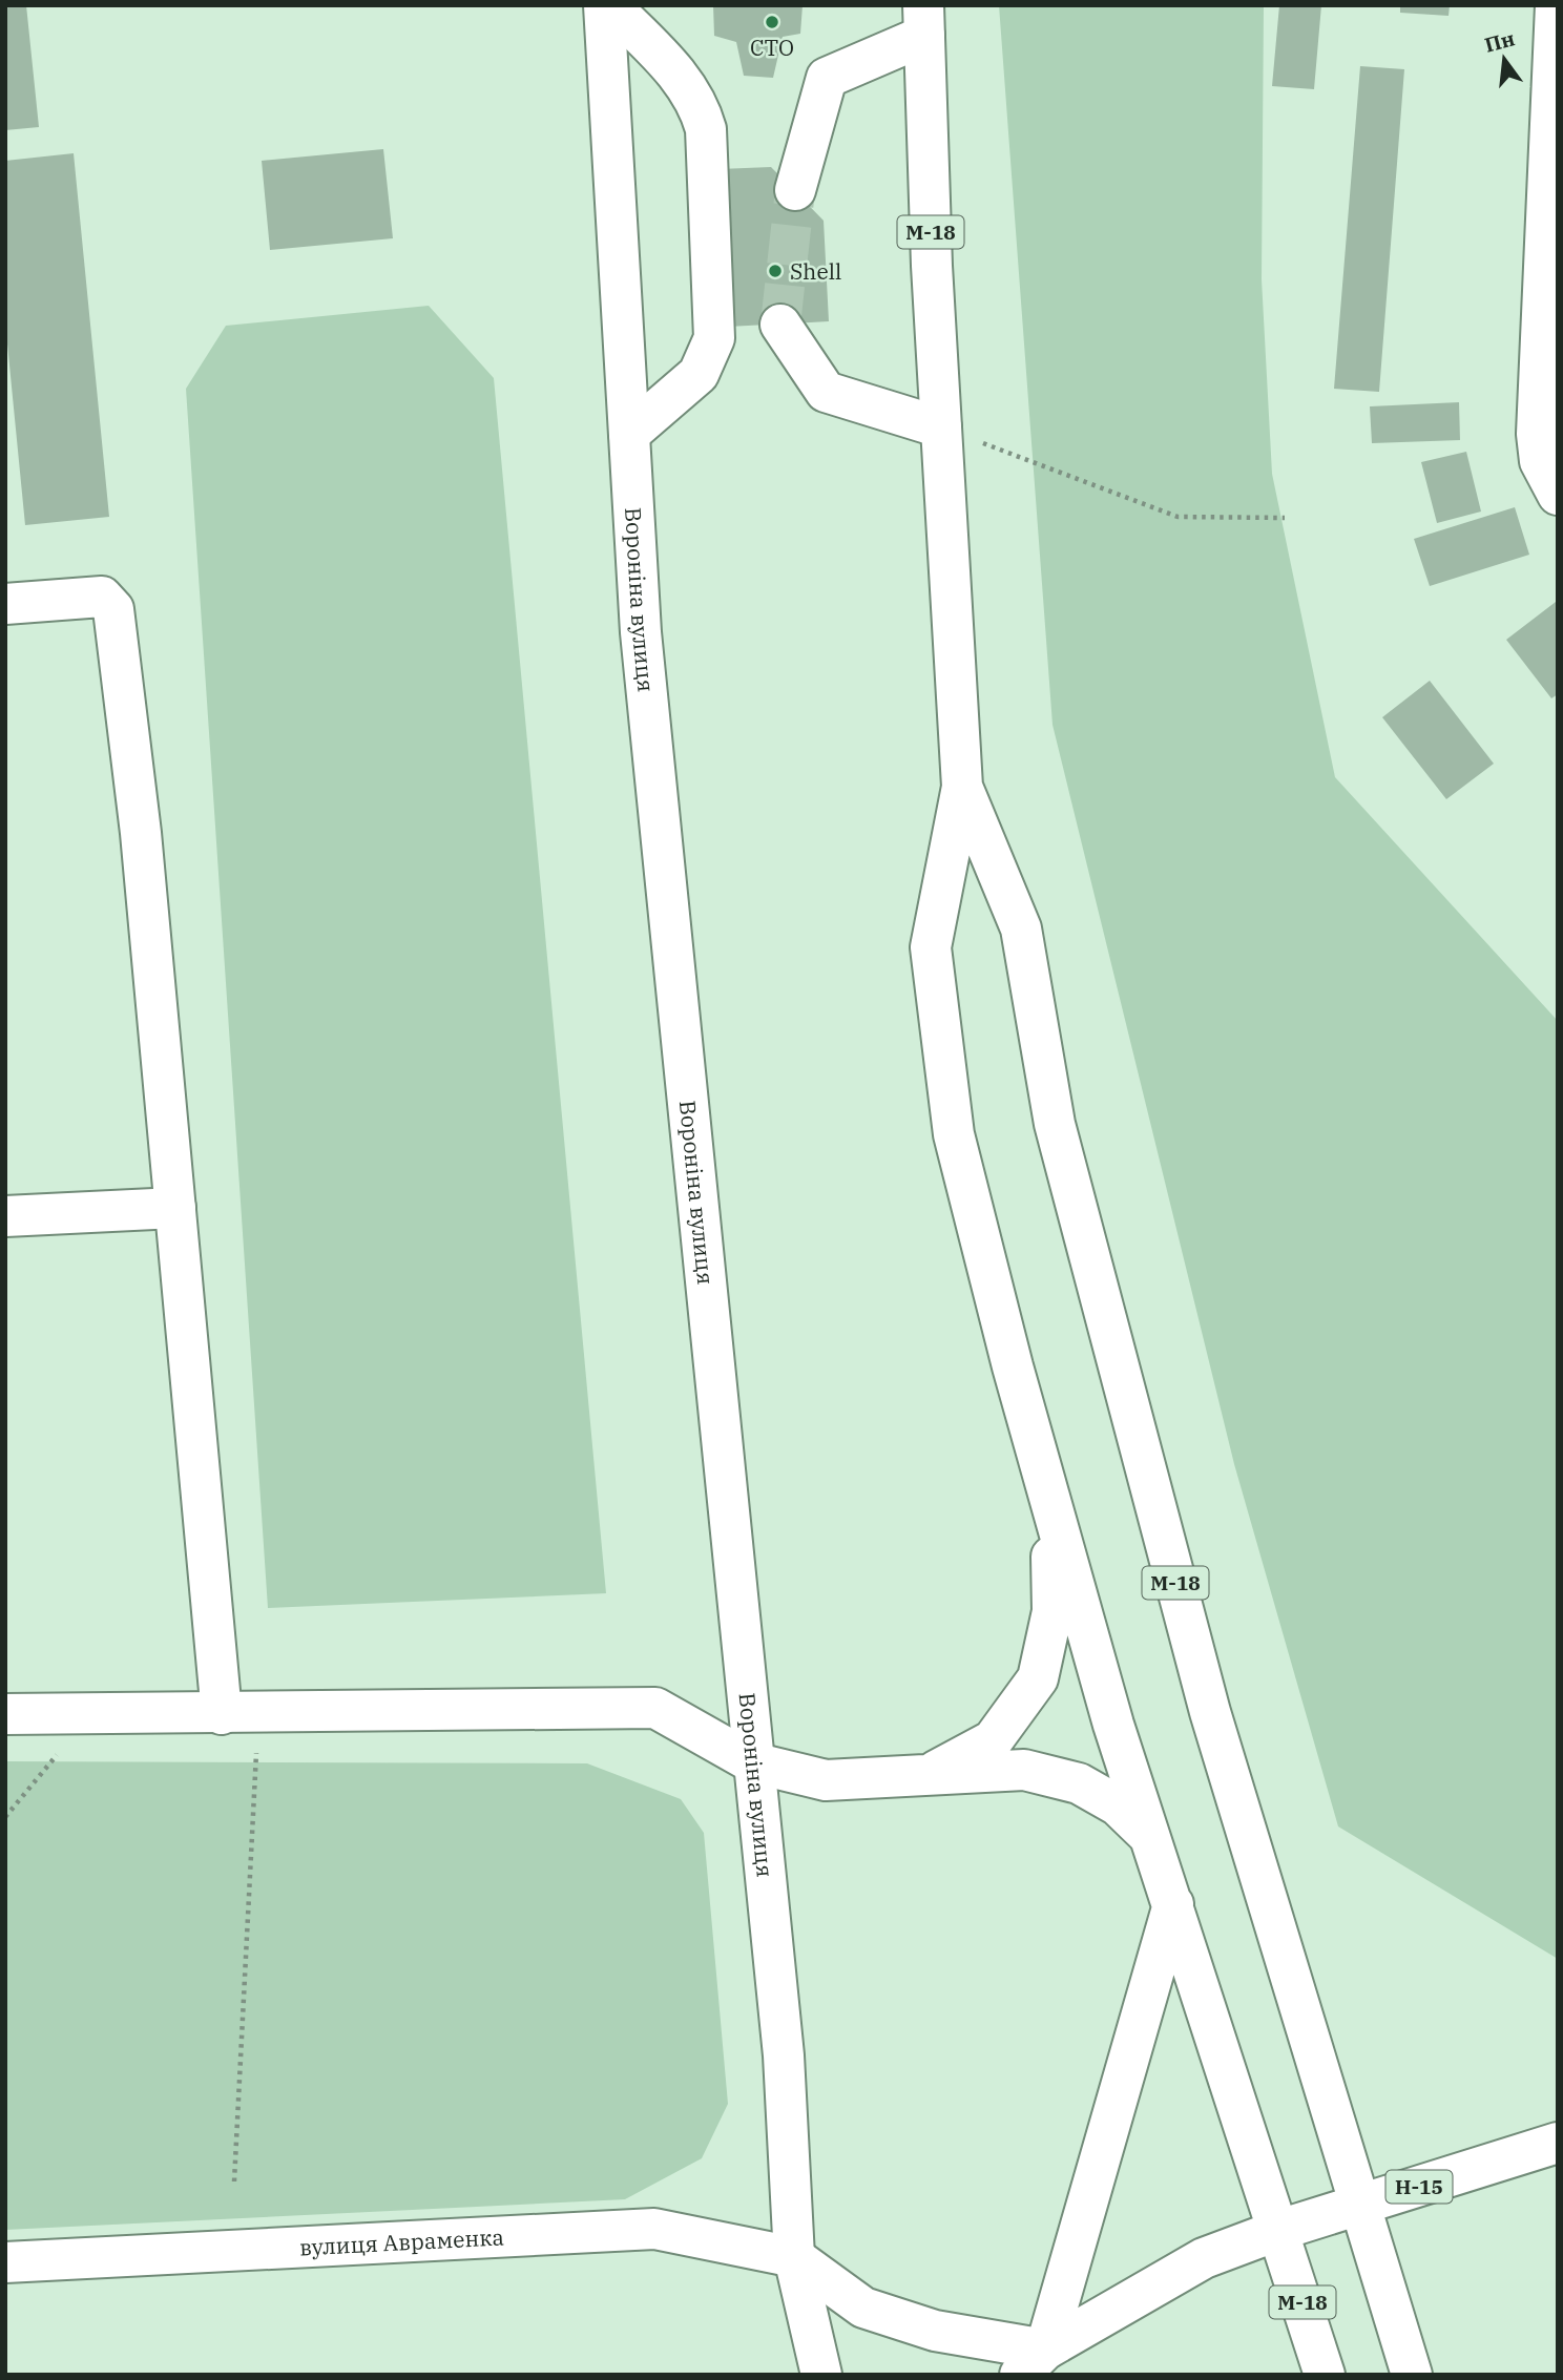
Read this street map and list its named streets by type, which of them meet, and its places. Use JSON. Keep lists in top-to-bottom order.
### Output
{
  "streets": {
    "main road": [
      "М-18",
      "Вороніна вулиця",
      "Н-15",
      "вулиця Авраменка"
    ]
  },
  "crossings": [
    ["М-18", "Н-15"],
    ["Вороніна вулиця", "вулиця Авраменка"]
  ],
  "places": ["СТО", "Shell"],
  "north": "top"
}
